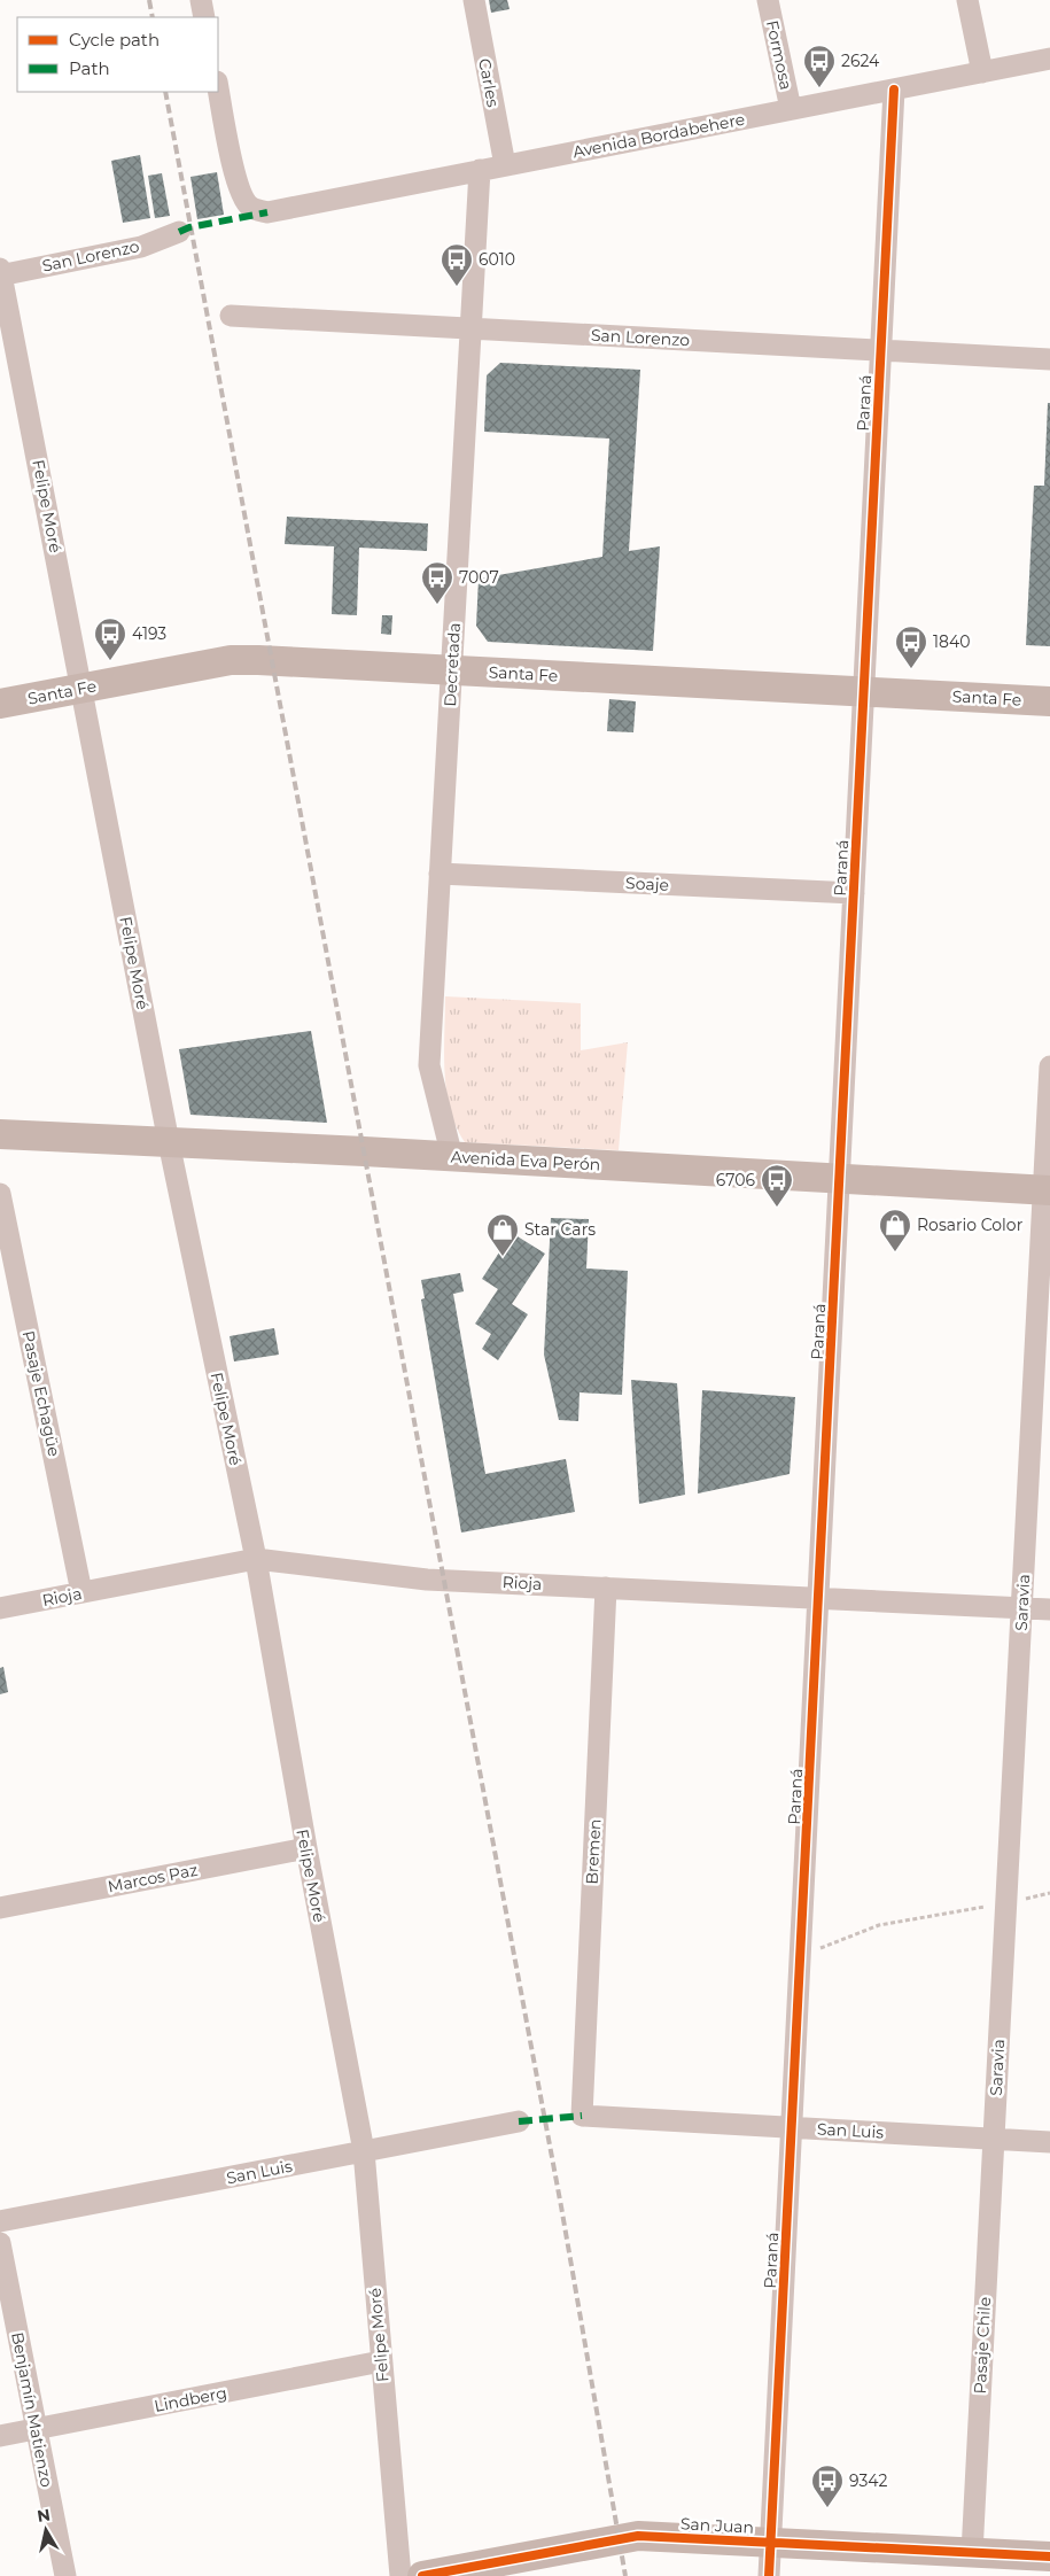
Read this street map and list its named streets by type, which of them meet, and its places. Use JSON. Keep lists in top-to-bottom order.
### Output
{
  "streets": {
    "main road": ["Santa Fe", "Avenida Eva Perón", "San Juan"],
    "street": [
      "Formosa",
      "Carles",
      "Avenida Bordabehere",
      "San Lorenzo",
      "Paraná",
      "Felipe Moré",
      "Decretada",
      "Soaje",
      "Pasaje Echagüe",
      "Rioja",
      "Saravia",
      "Bremen",
      "Marcos Paz",
      "San Luis",
      "Pasaje Chile",
      "Lindberg",
      "Benjamín Matienzo"
    ]
  },
  "crossings": [
    ["Formosa", "Avenida Bordabehere"],
    ["Carles", "Avenida Bordabehere"],
    ["Avenida Bordabehere", "Paraná"],
    ["Avenida Bordabehere", "Decretada"],
    ["San Lorenzo", "Paraná"],
    ["San Lorenzo", "Felipe Moré"],
    ["San Lorenzo", "Decretada"],
    ["Paraná", "Santa Fe"],
    ["Paraná", "Soaje"],
    ["Paraná", "Avenida Eva Perón"],
    ["Paraná", "Rioja"],
    ["Paraná", "San Luis"],
    ["Paraná", "San Juan"],
    ["Felipe Moré", "Santa Fe"],
    ["Felipe Moré", "Avenida Eva Perón"],
    ["Felipe Moré", "Rioja"],
    ["Felipe Moré", "Marcos Paz"],
    ["Felipe Moré", "San Luis"],
    ["Felipe Moré", "Lindberg"],
    ["Decretada", "Santa Fe"],
    ["Decretada", "Soaje"],
    ["Decretada", "Avenida Eva Perón"],
    ["Avenida Eva Perón", "Saravia"],
    ["Pasaje Echagüe", "Rioja"],
    ["Rioja", "Saravia"],
    ["Rioja", "Bremen"],
    ["Saravia", "San Luis"],
    ["Saravia", "Pasaje Chile"],
    ["Bremen", "San Luis"],
    ["San Luis", "Pasaje Chile"],
    ["Pasaje Chile", "San Juan"],
    ["Lindberg", "Benjamín Matienzo"]
  ],
  "places": {
    "bus stop": [
      "2624",
      "6010",
      "7007",
      "4193",
      "1840",
      "6706",
      "9342"
    ],
    "shop": ["Rosario Color", "Star Cars"]
  },
  "legend": ["Cycle path", "Path"],
  "north": "top"
}
